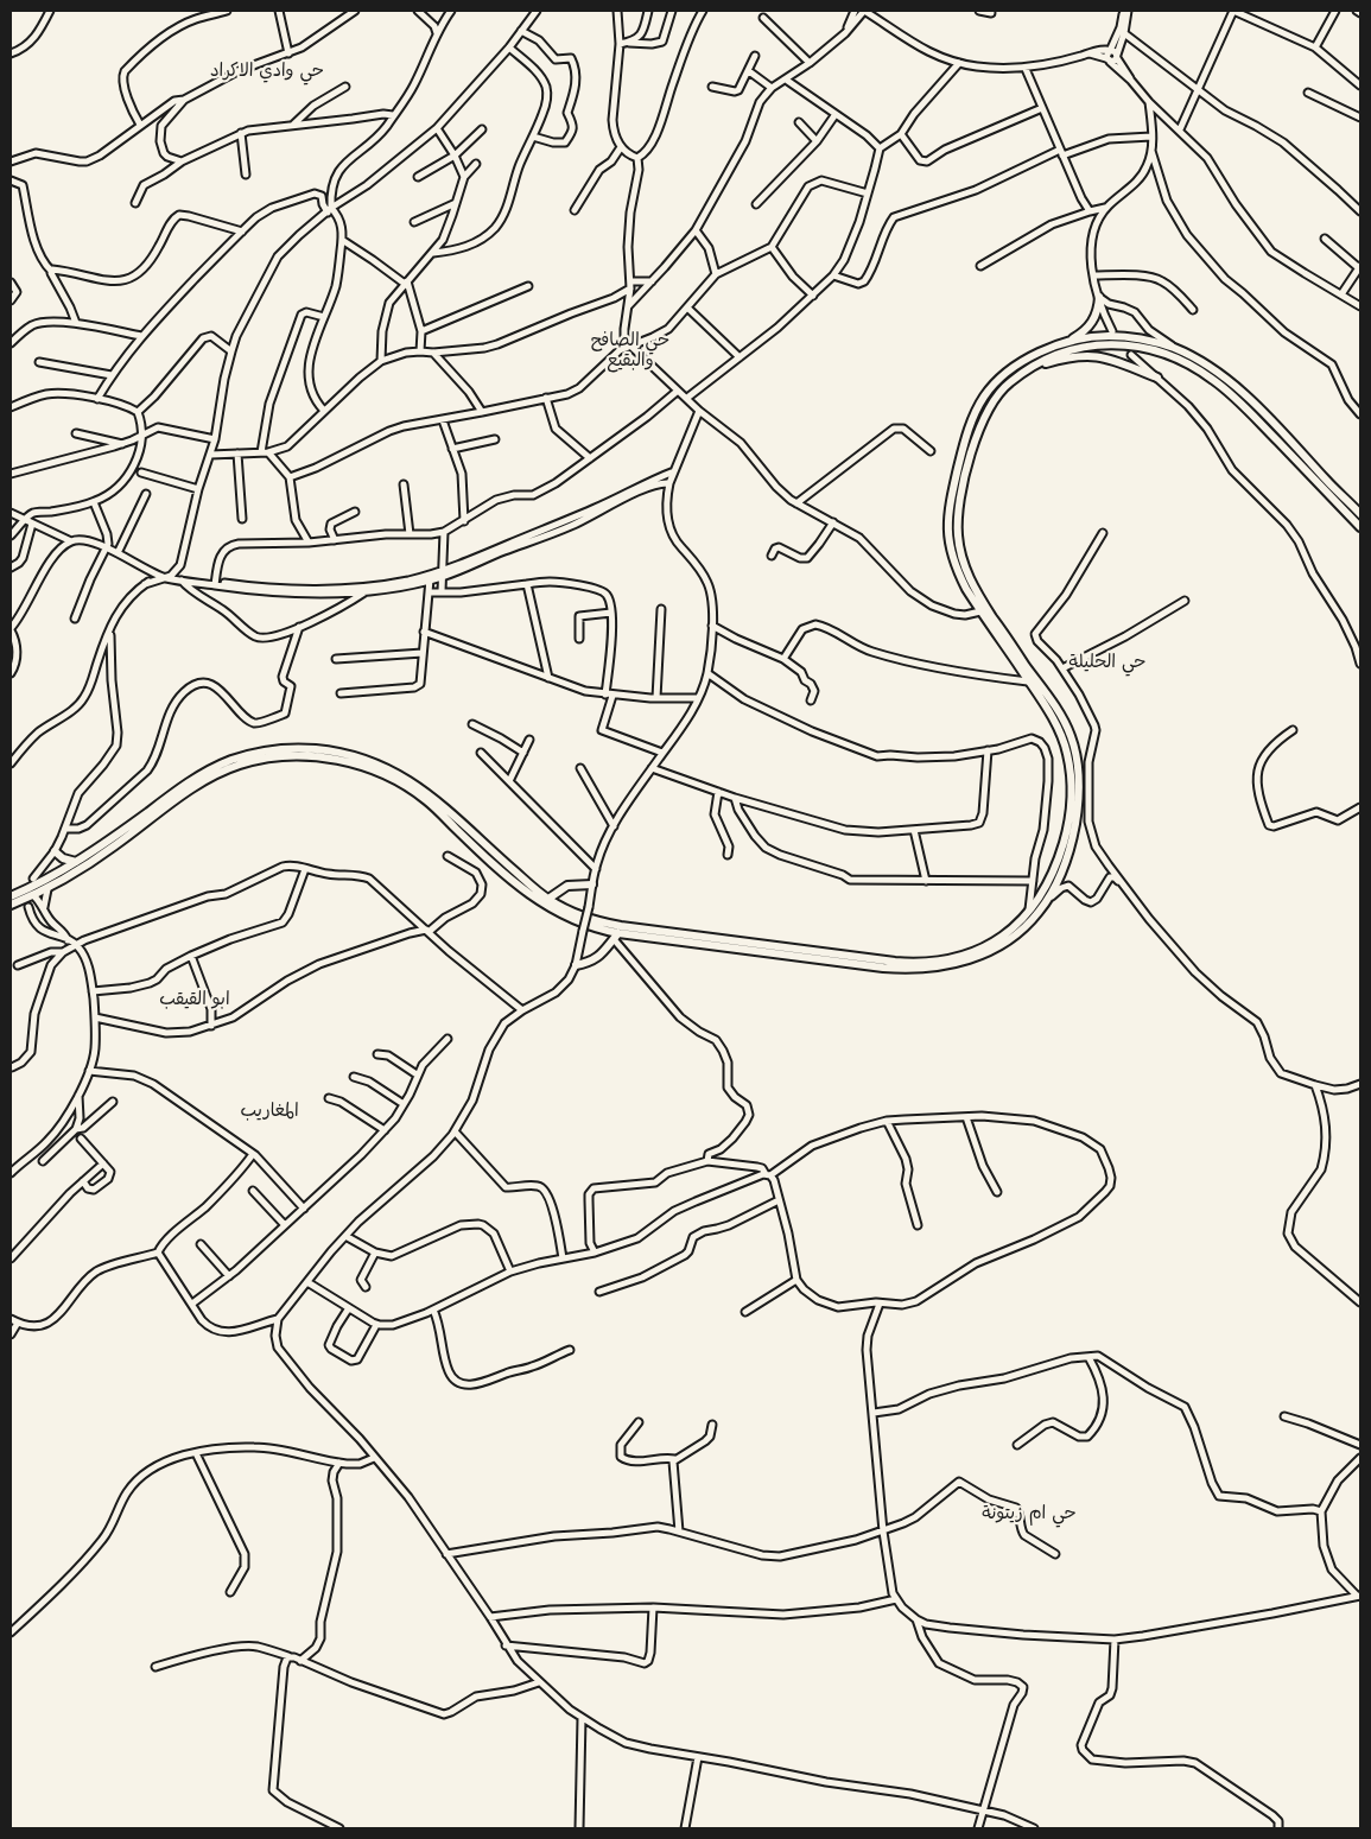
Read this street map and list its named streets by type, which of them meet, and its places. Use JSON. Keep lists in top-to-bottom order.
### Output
{
  "districts": [
    "حي وادي الاكراد",
    "حي الصافح والبقيع",
    "حي الحليلة",
    "ابو القيقب",
    "المغاريب",
    "حي ام زيتونة"
  ]
}
